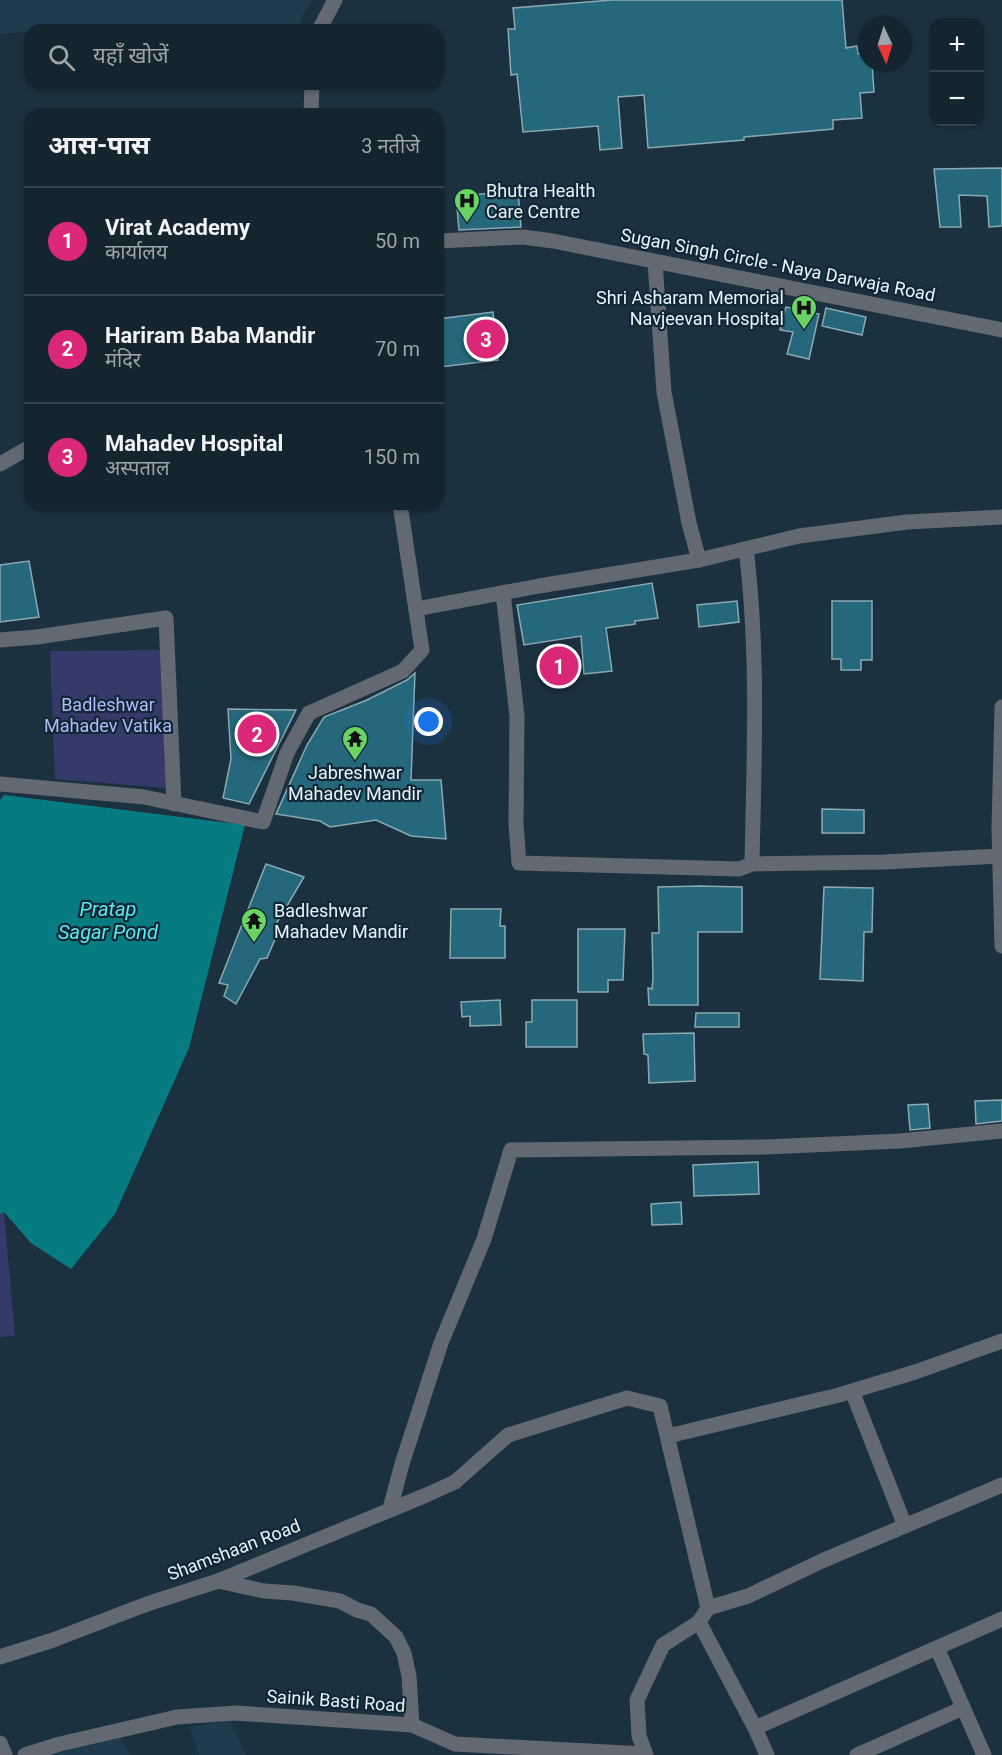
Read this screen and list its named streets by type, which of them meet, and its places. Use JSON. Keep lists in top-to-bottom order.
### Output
{
  "streets": {
    "street": ["Sugan Singh Circle - Naya Darwaja Road", "Shamshaan Road", "Sainik Basti Road"]
  },
  "water": ["Pratap Sagar Pond"],
  "parks": ["Badleshwar Mahadev Vatika"],
  "places": {
    "hospital": ["Bhutra Health Care Centre", "Shri Asharam Memorial Navjeevan Hospital"],
    "temple": ["Jabreshwar Mahadev Mandir", "Badleshwar Mahadev Mandir"]
  },
  "north": "bottom",
  "page": {
    "map_buttons": ["+", "−"],
    "search": "यहाँ खोजें",
    "heading": ["आस-पास", "3 नतीजे"],
    "list": [
      {
        "mark": "1",
        "name": "Virat Academy",
        "note": "कार्यालय",
        "value": "50 m"
      },
      {
        "mark": "2",
        "name": "Hariram Baba Mandir",
        "note": "मंदिर",
        "value": "70 m"
      },
      {
        "mark": "3",
        "name": "Mahadev Hospital",
        "note": "अस्पताल",
        "value": "150 m"
      }
    ],
    "pins": ["3", "1", "2"]
  }
}
